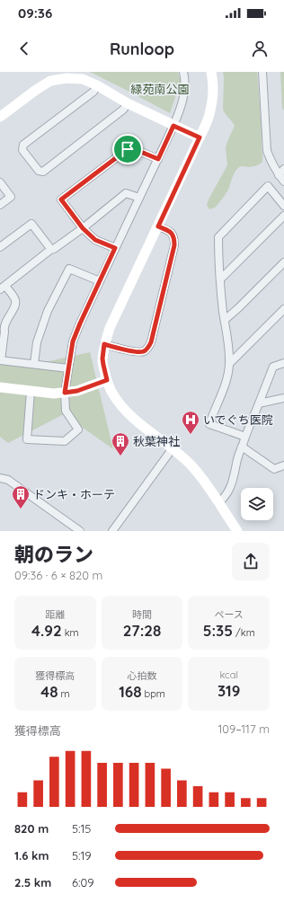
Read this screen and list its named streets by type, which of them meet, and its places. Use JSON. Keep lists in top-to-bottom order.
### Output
{
  "parks": ["緑苑南公園"],
  "places": {
    "hospital": ["いでぐち医院"],
    "building": ["秋葉神社", "ドンキ・ホーテ"]
  },
  "page": {
    "status": "09:36",
    "header": "Runloop",
    "heading": ["朝のラン", "09:36 · 6 × 820 m"],
    "stats": [
      ["距離", "4.92 km"],
      ["時間", "27:28"],
      ["ペース", "5:35 /km"],
      ["獲得標高", "48 m"],
      ["心拍数", "168 bpm"],
      ["kcal", "319"]
    ],
    "chart": ["獲得標高", "109–117 m"],
    "list": [
      {
        "name": "820 m",
        "note": "5:15"
      },
      {
        "name": "1.6 km",
        "note": "5:19"
      },
      {
        "name": "2.5 km",
        "note": "6:09"
      }
    ]
  }
}
